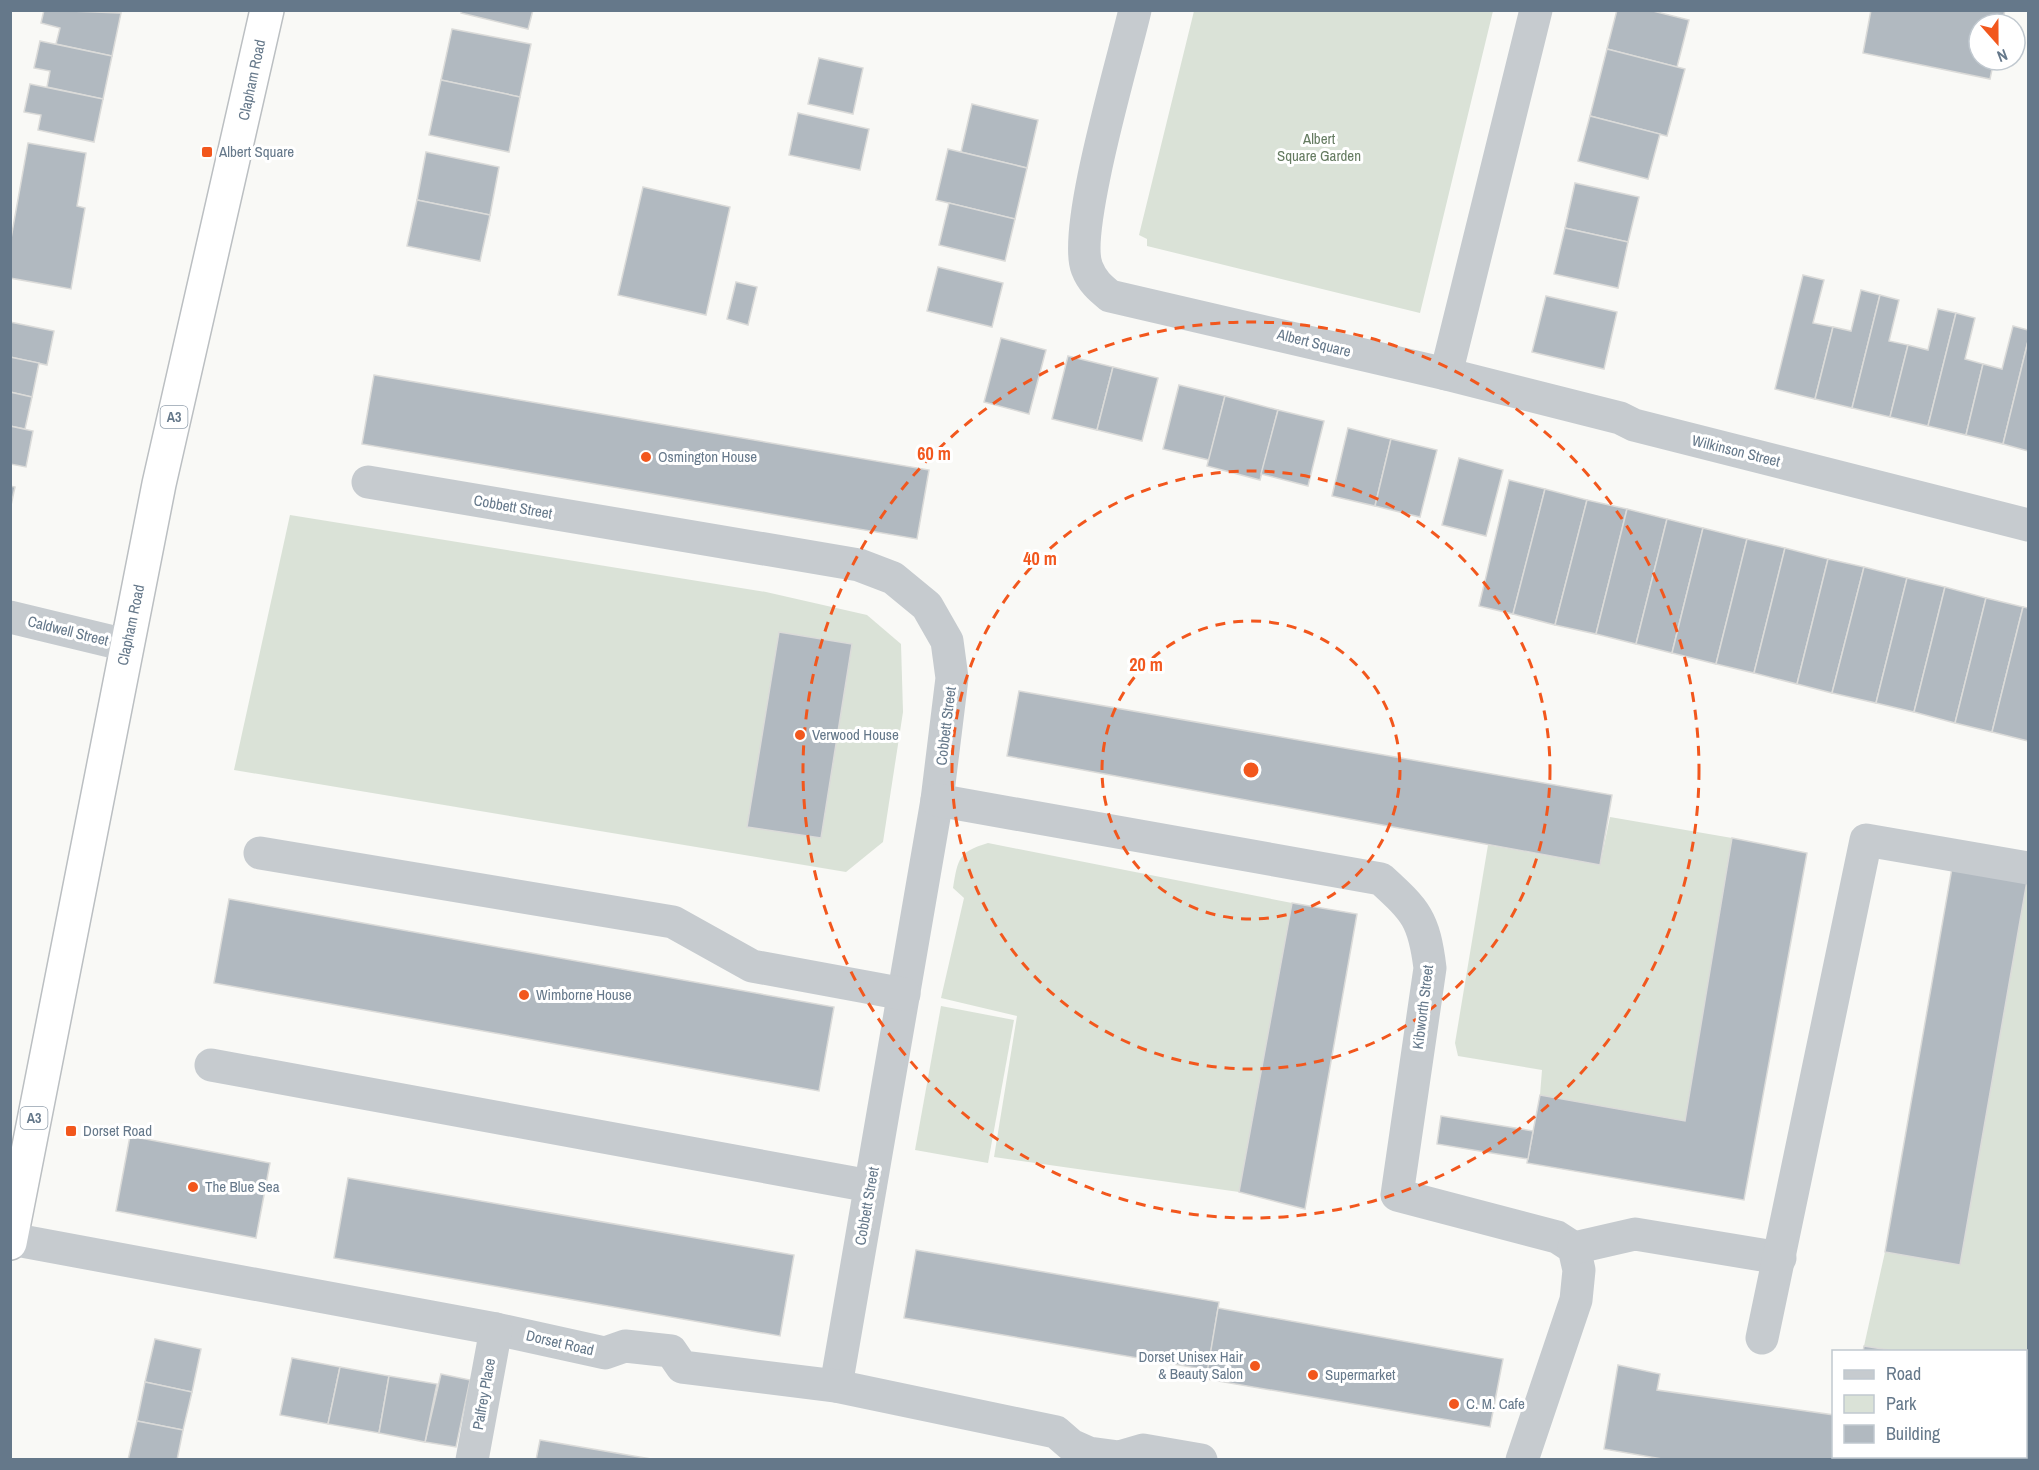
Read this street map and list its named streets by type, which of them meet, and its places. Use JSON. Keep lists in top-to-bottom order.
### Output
{
  "streets": {
    "highway": ["Clapham Road", "A3"],
    "street": [
      "Albert Square",
      "Wilkinson Street",
      "Cobbett Street",
      "Caldwell Street",
      "Kibworth Street",
      "Dorset Road",
      "Palfrey Place"
    ]
  },
  "crossings": [
    ["Clapham Road", "Caldwell Street"],
    ["Clapham Road", "Dorset Road"],
    ["Albert Square", "Wilkinson Street"],
    ["Cobbett Street", "Kibworth Street"],
    ["Cobbett Street", "Dorset Road"],
    ["Dorset Road", "Palfrey Place"]
  ],
  "parks": ["Albert Square Garden"],
  "places": {
    "transit": ["Albert Square", "Dorset Road"],
    "other": [
      "Osmington House",
      "Verwood House",
      "Wimborne House",
      "The Blue Sea",
      "Dorset Unisex Hair & Beauty Salon",
      "Supermarket",
      "C. M. Cafe"
    ]
  },
  "legend": ["Road", "Park", "Building"],
  "north": "bottom",
  "rings": ["60 m", "40 m", "20 m"]
}
